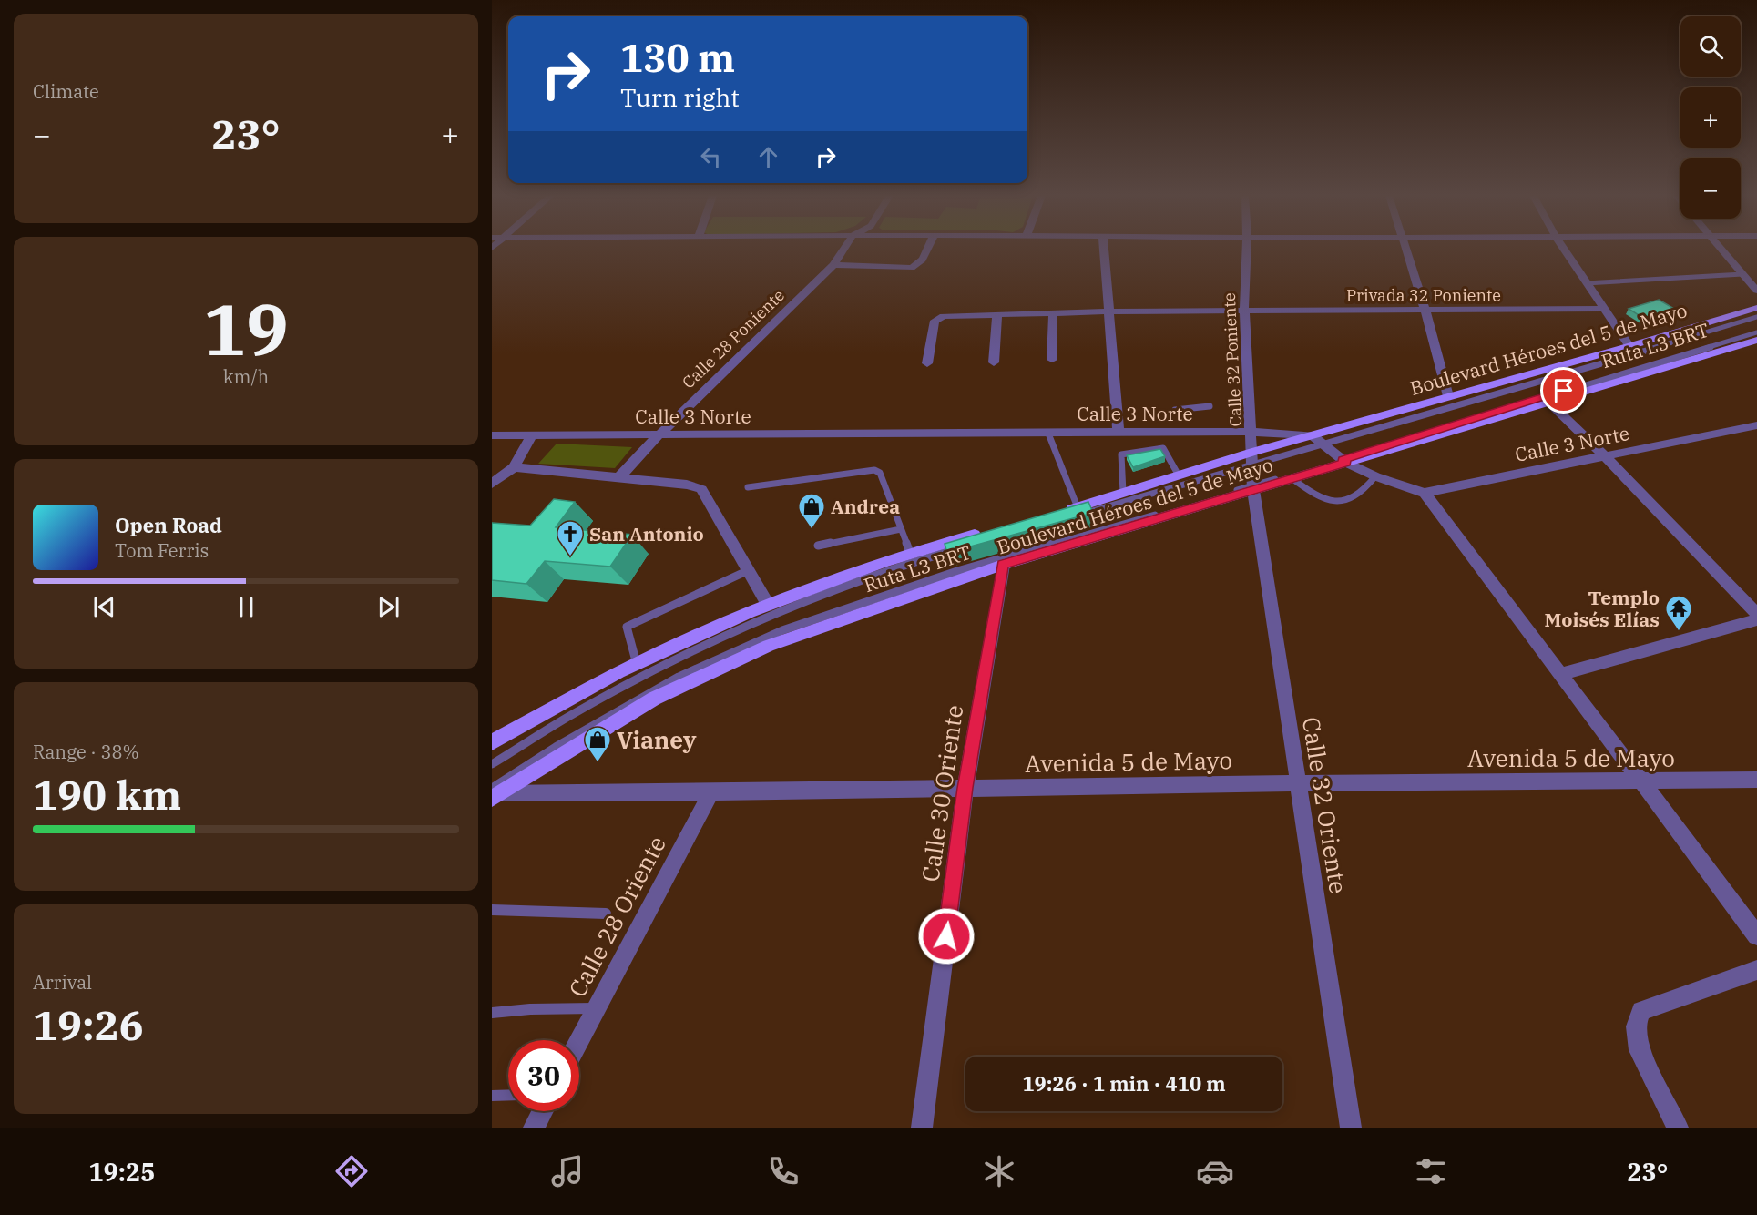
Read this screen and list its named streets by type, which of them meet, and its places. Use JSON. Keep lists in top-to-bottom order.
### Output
{
  "streets": {
    "main road": ["Boulevard Héroes del 5 de Mayo"],
    "street": [
      "Privada 32 Poniente",
      "Calle 28 Poniente",
      "Calle 32 Poniente",
      "Calle 3 Norte",
      "Avenida 5 de Mayo",
      "Calle 30 Oriente",
      "Calle 32 Oriente",
      "Calle 28 Oriente"
    ],
    "lane": ["Ruta L3 BRT"]
  },
  "crossings": [
    ["Privada 32 Poniente", "Calle 32 Poniente"],
    ["Calle 28 Poniente", "Calle 3 Norte"],
    ["Ruta L3 BRT", "Boulevard Héroes del 5 de Mayo"],
    ["Ruta L3 BRT", "Calle 32 Poniente"],
    ["Ruta L3 BRT", "Calle 3 Norte"],
    ["Ruta L3 BRT", "Avenida 5 de Mayo"],
    ["Ruta L3 BRT", "Calle 32 Oriente"],
    ["Boulevard Héroes del 5 de Mayo", "Calle 32 Poniente"],
    ["Boulevard Héroes del 5 de Mayo", "Calle 3 Norte"],
    ["Boulevard Héroes del 5 de Mayo", "Avenida 5 de Mayo"],
    ["Boulevard Héroes del 5 de Mayo", "Calle 30 Oriente"],
    ["Boulevard Héroes del 5 de Mayo", "Calle 32 Oriente"],
    ["Calle 32 Poniente", "Calle 3 Norte"],
    ["Calle 32 Poniente", "Calle 32 Oriente"],
    ["Avenida 5 de Mayo", "Calle 30 Oriente"],
    ["Avenida 5 de Mayo", "Calle 32 Oriente"],
    ["Avenida 5 de Mayo", "Calle 28 Oriente"]
  ],
  "places": {
    "shop": ["Andrea", "Vianey"],
    "church": ["San Antonio"],
    "temple": ["Templo Moisés Elías"]
  },
  "page": {
    "tile": [
      "Climate",
      ["19", "km/h"],
      ["Range · 38%", "190 km"],
      ["Arrival", "19:26"]
    ],
    "map_buttons": ["+", "−"],
    "turn": ["130 m", "Turn right"],
    "heat": ["−", "23°", "+"],
    "song": ["Open Road", "Tom Ferris"],
    "limit": "30",
    "trip": "19:26 · 1 min · 410 m",
    "tabs": ["19:25", "23°"]
  }
}
